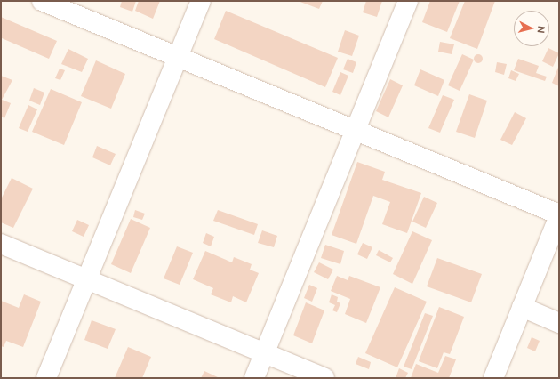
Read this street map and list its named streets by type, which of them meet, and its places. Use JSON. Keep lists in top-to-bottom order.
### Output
{
  "north": "right"
}
